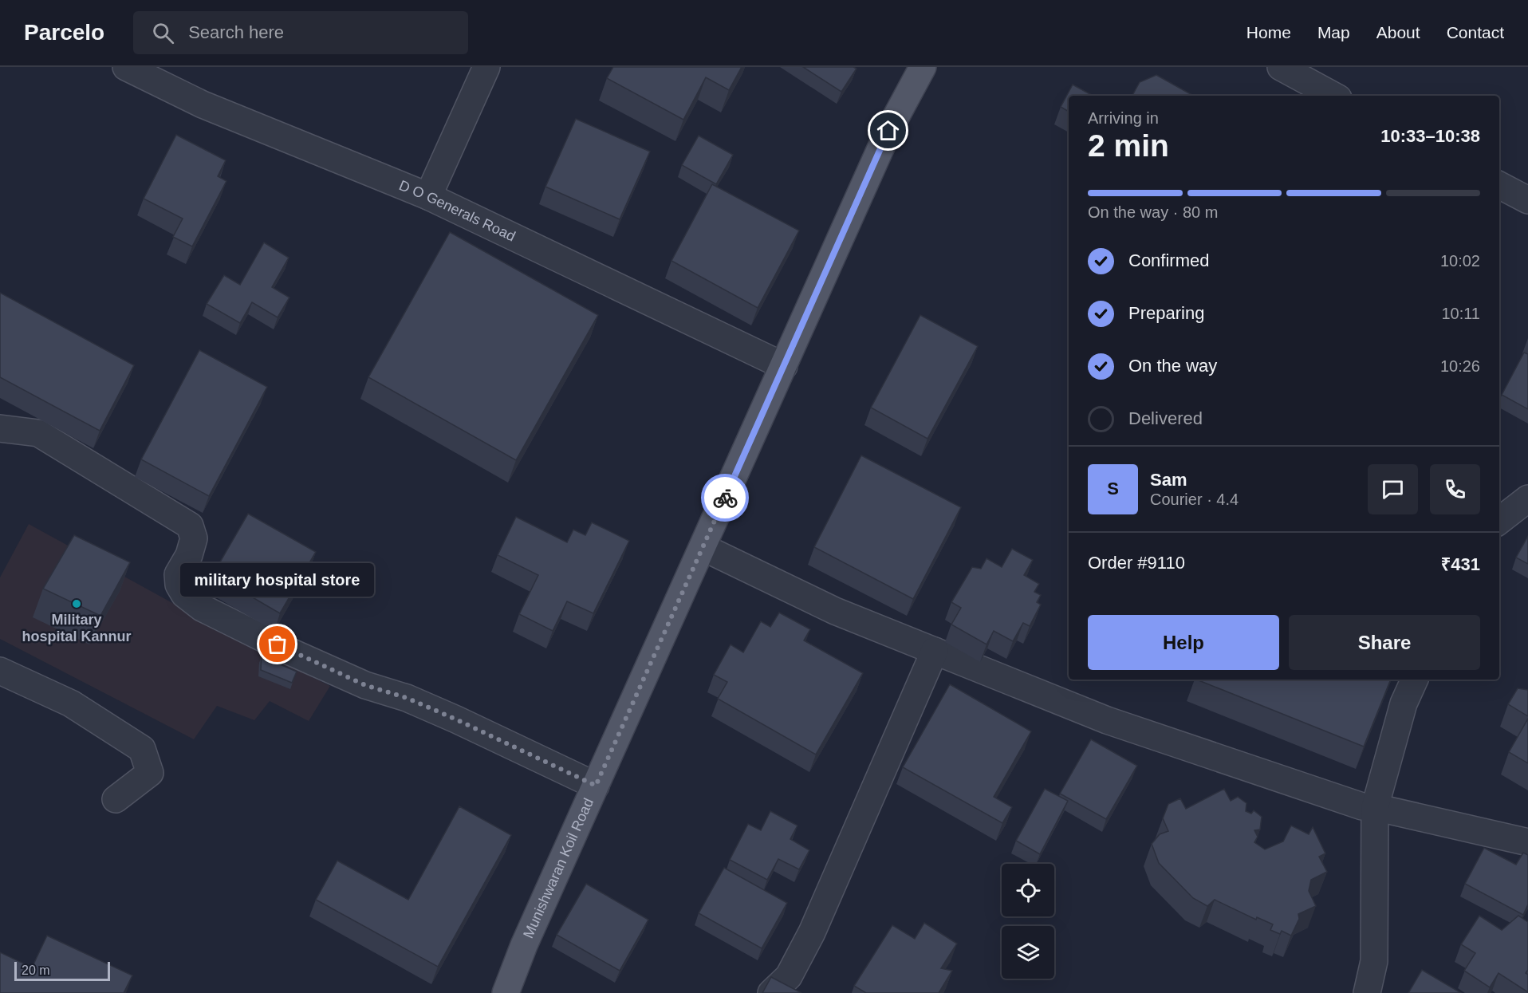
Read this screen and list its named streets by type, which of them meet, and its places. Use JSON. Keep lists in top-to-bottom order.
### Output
{
  "streets": {
    "main road": ["Munishwaran Koil Road"],
    "street": ["D O Generals Road"]
  },
  "crossings": [
    ["D O Generals Road", "Munishwaran Koil Road"]
  ],
  "places": ["Military hospital Kannur", "military hospital store"],
  "scale_bar": "20 m",
  "page": {
    "header": "Parcelo",
    "search": "Search here",
    "nav": [
      "Home",
      "Map",
      "About",
      "Contact"
    ],
    "heading": ["2 min", "Arriving in", "10:33–10:38"],
    "panel": [
      "Sam",
      "Courier · 4.4",
      "Order #9110",
      "₹431"
    ],
    "bar": "On the way · 80 m",
    "list": [
      ["Confirmed", "10:02"],
      ["Preparing", "10:11"],
      ["On the way", "10:26"],
      "Delivered"
    ],
    "round": "S",
    "bubble": "military hospital store",
    "buttons": ["Help", "Share"],
    "scale": "20 m"
  }
}
